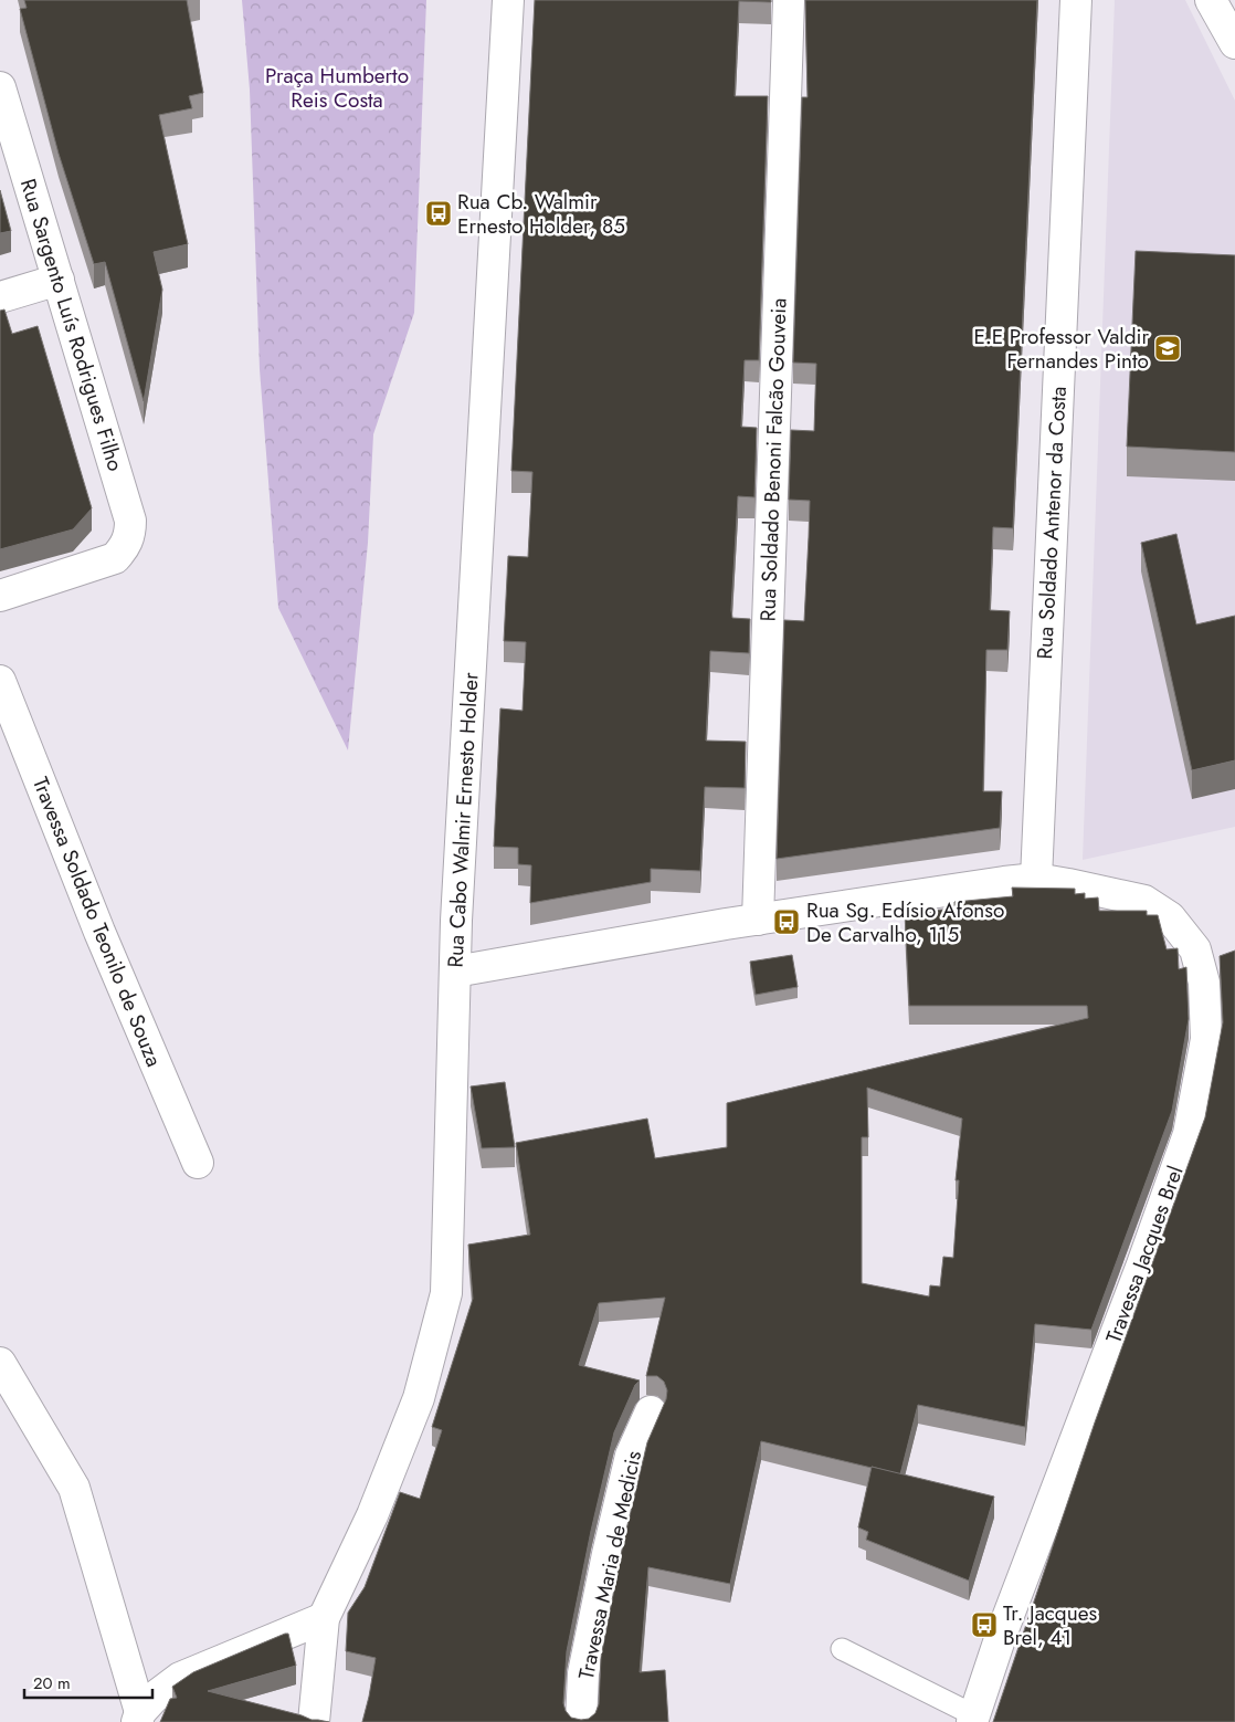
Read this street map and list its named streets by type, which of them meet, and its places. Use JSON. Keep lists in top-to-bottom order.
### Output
{
  "streets": {
    "street": [
      "Rua Sargento Luís Rodrigues Filho",
      "Rua Soldado Benoni Falcão Gouveia",
      "Rua Soldado Antenor da Costa",
      "Rua Cabo Walmir Ernesto Holder",
      "Travessa Soldado Teonilo de Souza",
      "Travessa Jacques Brel",
      "Travessa Maria de Medicis"
    ]
  },
  "crossings": [
    ["Rua Soldado Benoni Falcão Gouveia", "Travessa Jacques Brel"],
    ["Rua Soldado Antenor da Costa", "Travessa Jacques Brel"],
    ["Rua Cabo Walmir Ernesto Holder", "Travessa Jacques Brel"]
  ],
  "parks": ["Praça Humberto Reis Costa"],
  "places": {
    "bus stop": ["Rua Cb. Walmir Ernesto Holder, 85", "Rua Sg. Edísio Afonso De Carvalho, 115", "Tr. Jacques Brel, 41"],
    "school or university": ["E.E Professor Valdir Fernandes Pinto"]
  },
  "scale_bar": "20 m"
}
